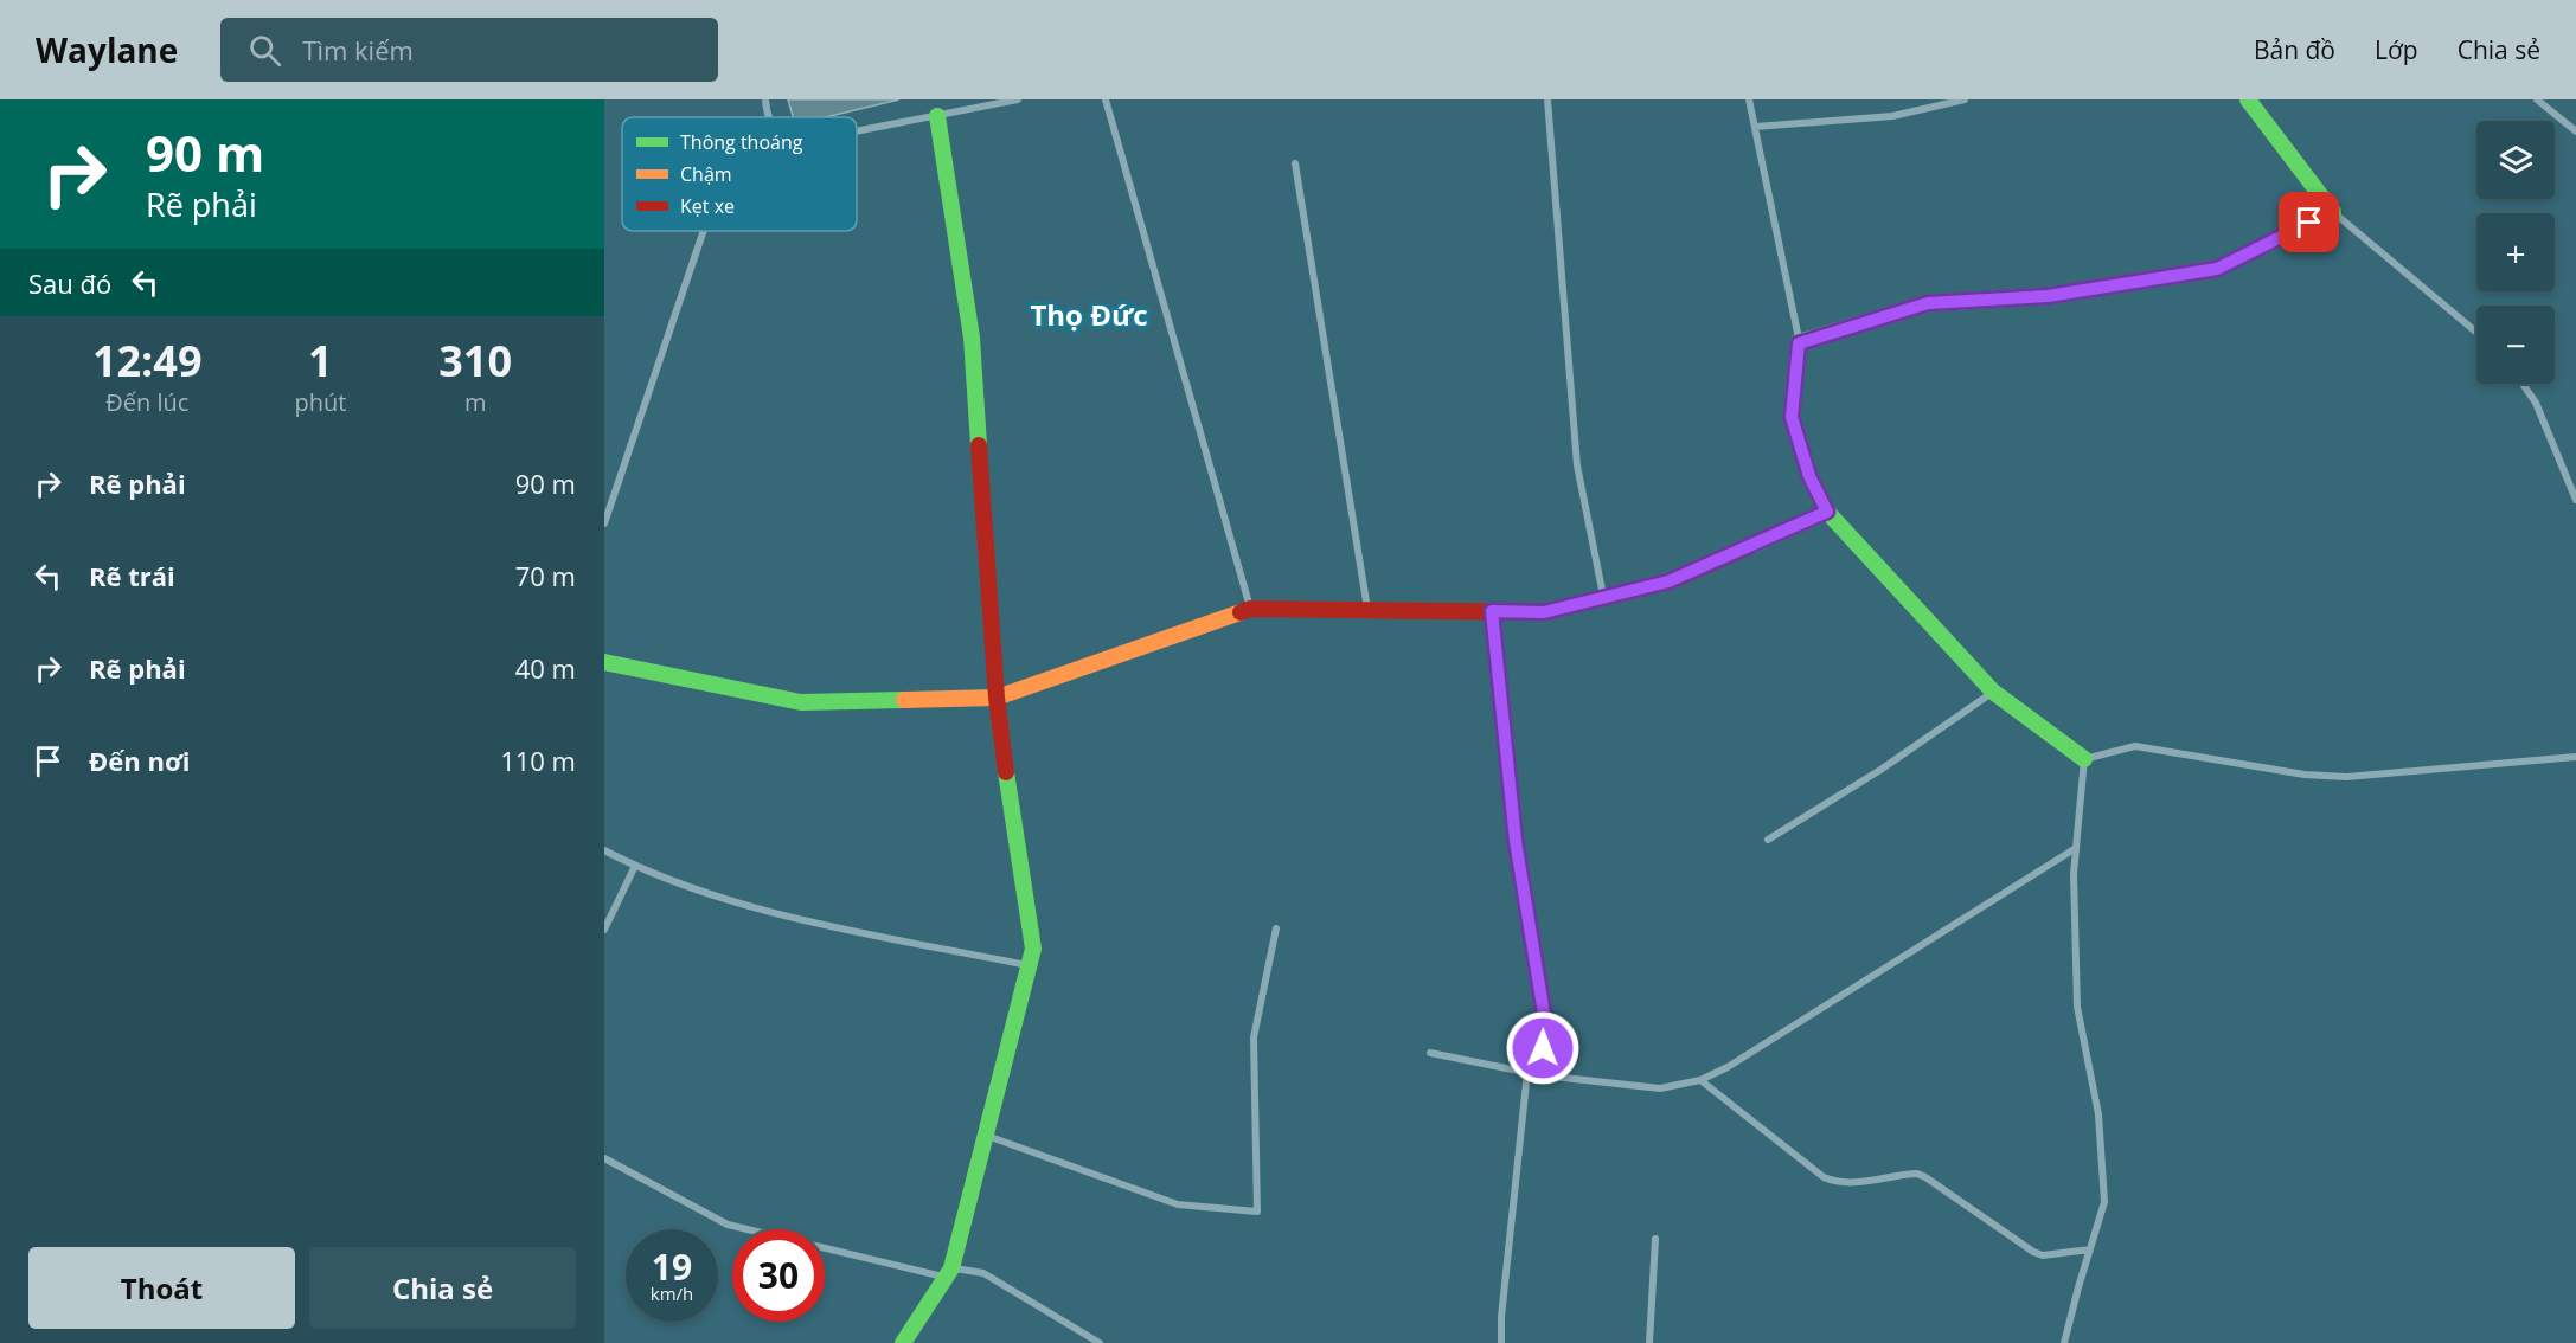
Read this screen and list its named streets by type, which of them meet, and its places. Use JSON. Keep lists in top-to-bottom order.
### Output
{
  "districts": ["Thọ Đức"],
  "legend": ["Thông thoáng", "Chậm", "Kẹt xe"],
  "page": {
    "header": "Waylane",
    "search": "Tìm kiếm",
    "nav": ["Bản đồ", "Lớp", "Chia sẻ"],
    "turn": ["90 m", "Rẽ phải"],
    "map_buttons": ["+", "−"],
    "then": "Sau đó",
    "eta": [
      "12:49",
      "Đến lúc",
      "1",
      "phút",
      "310",
      "m"
    ],
    "list": [
      {
        "name": "Rẽ phải",
        "value": "90 m"
      },
      {
        "name": "Rẽ trái",
        "value": "70 m"
      },
      {
        "name": "Rẽ phải",
        "value": "40 m"
      },
      {
        "name": "Đến nơi",
        "value": "110 m"
      }
    ],
    "speed": "19 km/h",
    "limit": "30",
    "buttons": ["Thoát", "Chia sẻ"]
  }
}
